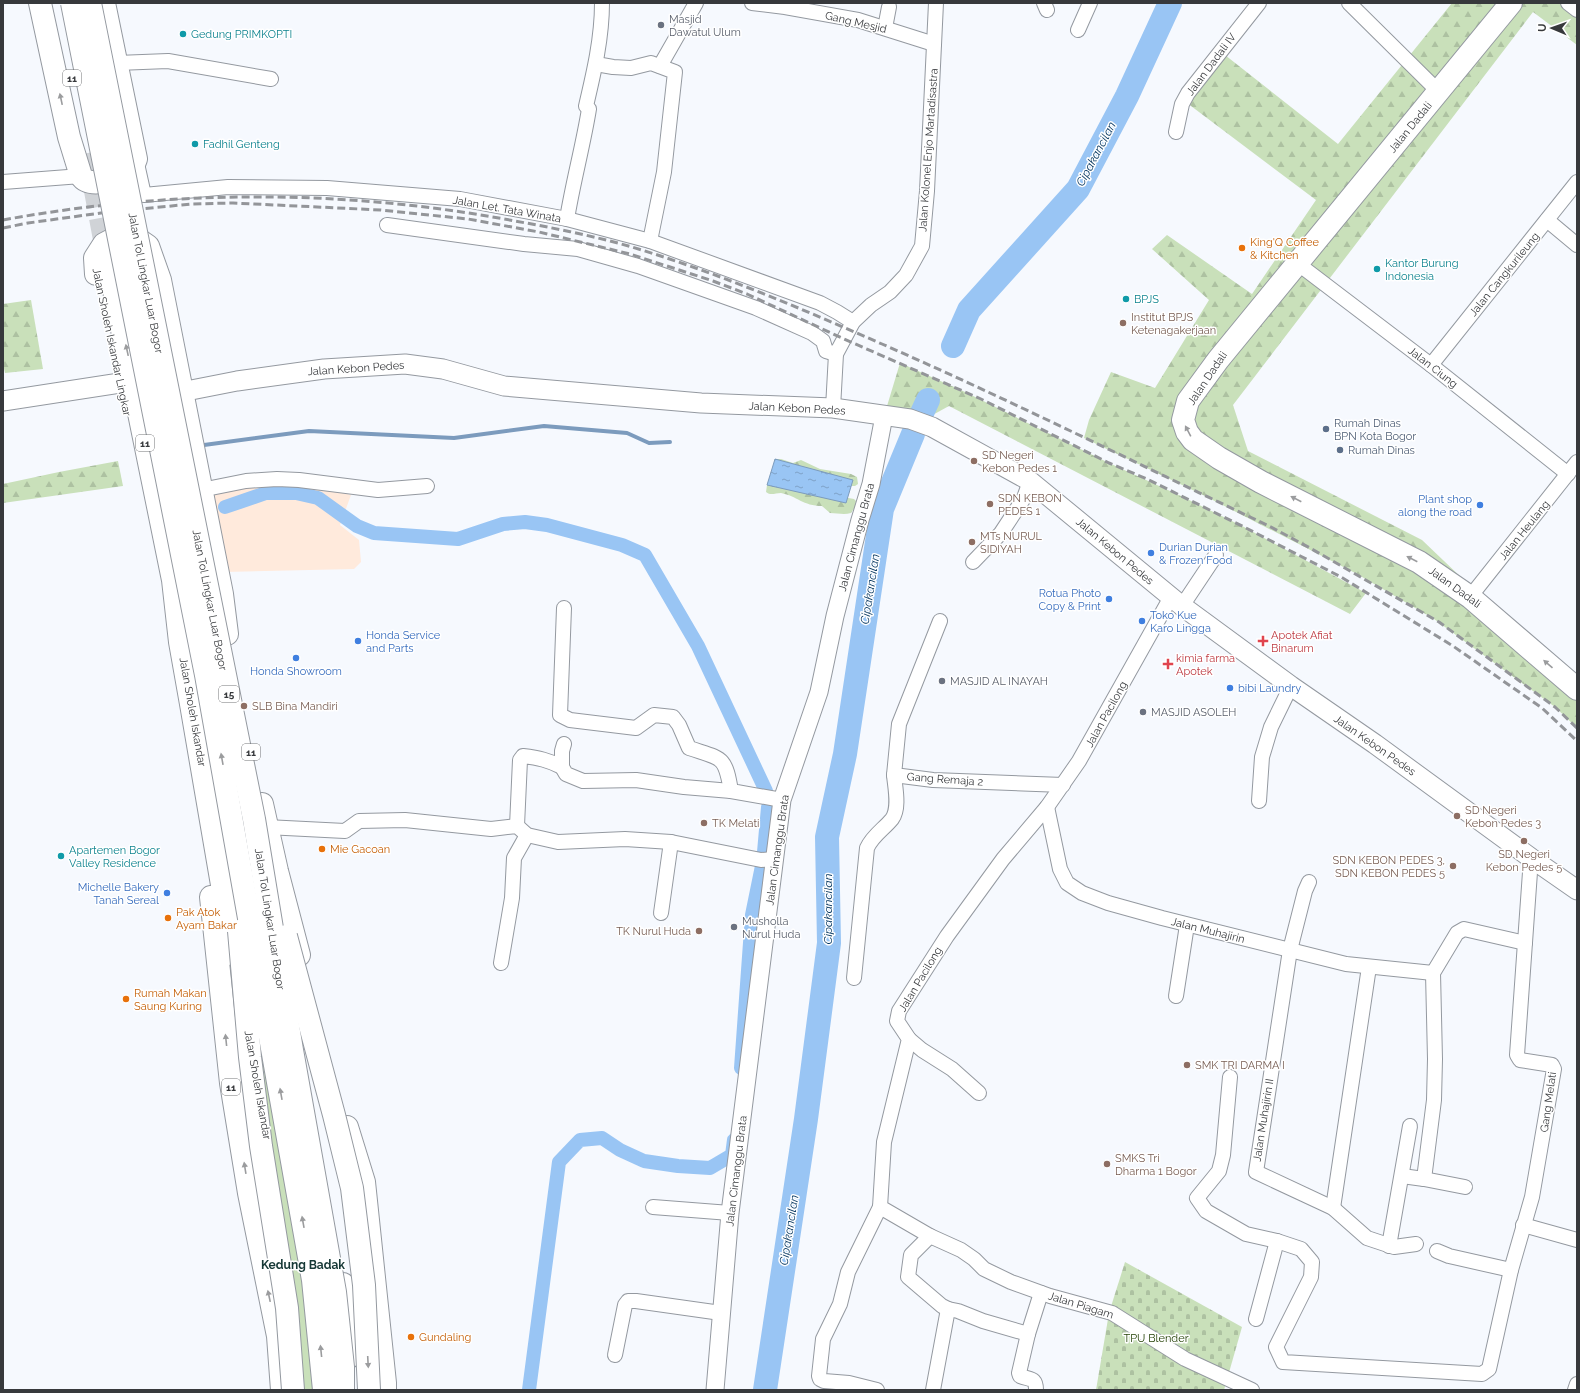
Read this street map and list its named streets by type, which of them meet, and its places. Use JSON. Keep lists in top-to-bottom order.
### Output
{
  "streets": {
    "main road": [
      "11",
      "Jalan Dadali",
      "Jalan Tol Lingkar Luar Bogor",
      "Jalan Sholeh Iskandar Lingkar",
      "Jalan Kebon Pedes",
      "15",
      "Jalan Sholeh Iskandar"
    ],
    "street": [
      "Gang Mesjid",
      "Jalan Dadali IV",
      "Jalan Kolonel Enjo Martadisastra",
      "Jalan Let. Tata Winata",
      "Jalan Cangkurileung",
      "Jalan Ciung",
      "Jalan Heulang",
      "Jalan Cimanggu Brata",
      "Jalan Pacilong",
      "Gang Remaja 2",
      "Jalan Muhajirin",
      "Gang Melati",
      "Jalan Muhajirin II",
      "Jalan Piagam"
    ]
  },
  "crossings": [
    ["Gang Mesjid", "Jalan Kolonel Enjo Martadisastra"],
    ["11", "Jalan Tol Lingkar Luar Bogor"],
    ["Jalan Dadali", "Jalan Ciung"],
    ["Jalan Dadali", "Jalan Heulang"],
    ["Jalan Kolonel Enjo Martadisastra", "Jalan Let. Tata Winata"],
    ["Jalan Kolonel Enjo Martadisastra", "Jalan Kebon Pedes"],
    ["Jalan Cangkurileung", "Jalan Ciung"],
    ["Jalan Sholeh Iskandar Lingkar", "Jalan Kebon Pedes"],
    ["Jalan Sholeh Iskandar Lingkar", "Jalan Sholeh Iskandar"],
    ["Jalan Ciung", "Jalan Heulang"],
    ["Jalan Kebon Pedes", "Jalan Cimanggu Brata"],
    ["Jalan Kebon Pedes", "Jalan Pacilong"],
    ["Jalan Kebon Pedes", "Gang Melati"],
    ["Jalan Pacilong", "Gang Remaja 2"],
    ["Jalan Pacilong", "Jalan Muhajirin"],
    ["Jalan Muhajirin", "Jalan Muhajirin II"]
  ],
  "districts": ["Kedung Badak"],
  "water": ["Cipakancilan"],
  "parks": ["TPU Blender"],
  "places": {
    "other": [
      "Masjid Dawatul Ulum",
      "Gedung PRIMKOPTI",
      "Fadhil Genteng",
      "King'Q Coffee & Kitchen",
      "Kantor Burung Indonesia",
      "BPJS",
      "Institut BPJS Ketenagakerjaan",
      "Rumah Dinas BPN Kota Bogor",
      "Rumah Dinas",
      "SD Negeri Kebon Pedes 1",
      "SDN KEBON PEDES 1",
      "Plant shop along the road",
      "MTs NURUL SIDIYAH",
      "Durian Durian & Frozen Food",
      "Rotua Photo Copy & Print",
      "Toko Kue Karo Lingga",
      "Honda Service and Parts",
      "Honda Showroom",
      "MASJID AL INAYAH",
      "bibi Laundry",
      "SLB Bina Mandiri",
      "MASJID ASOLEH",
      "SD Negeri Kebon Pedes 3",
      "TK Melati",
      "SD Negeri Kebon Pedes 5",
      "Mie Gacoan",
      "Apartemen Bogor Valley Residence",
      "SDN KEBON PEDES 3, SDN KEBON PEDES 5",
      "Michelle Bakery Tanah Sereal",
      "Pak Atok Ayam Bakar",
      "Musholla Nurul Huda",
      "TK Nurul Huda",
      "Rumah Makan Saung Kuring",
      "SMK TRI DARMA I",
      "SMKS Tri Dharma 1 Bogor",
      "Gundaling"
    ],
    "health": ["Apotek Afiat Binarum", "kimia farma Apotek"]
  },
  "north": "left"
}
